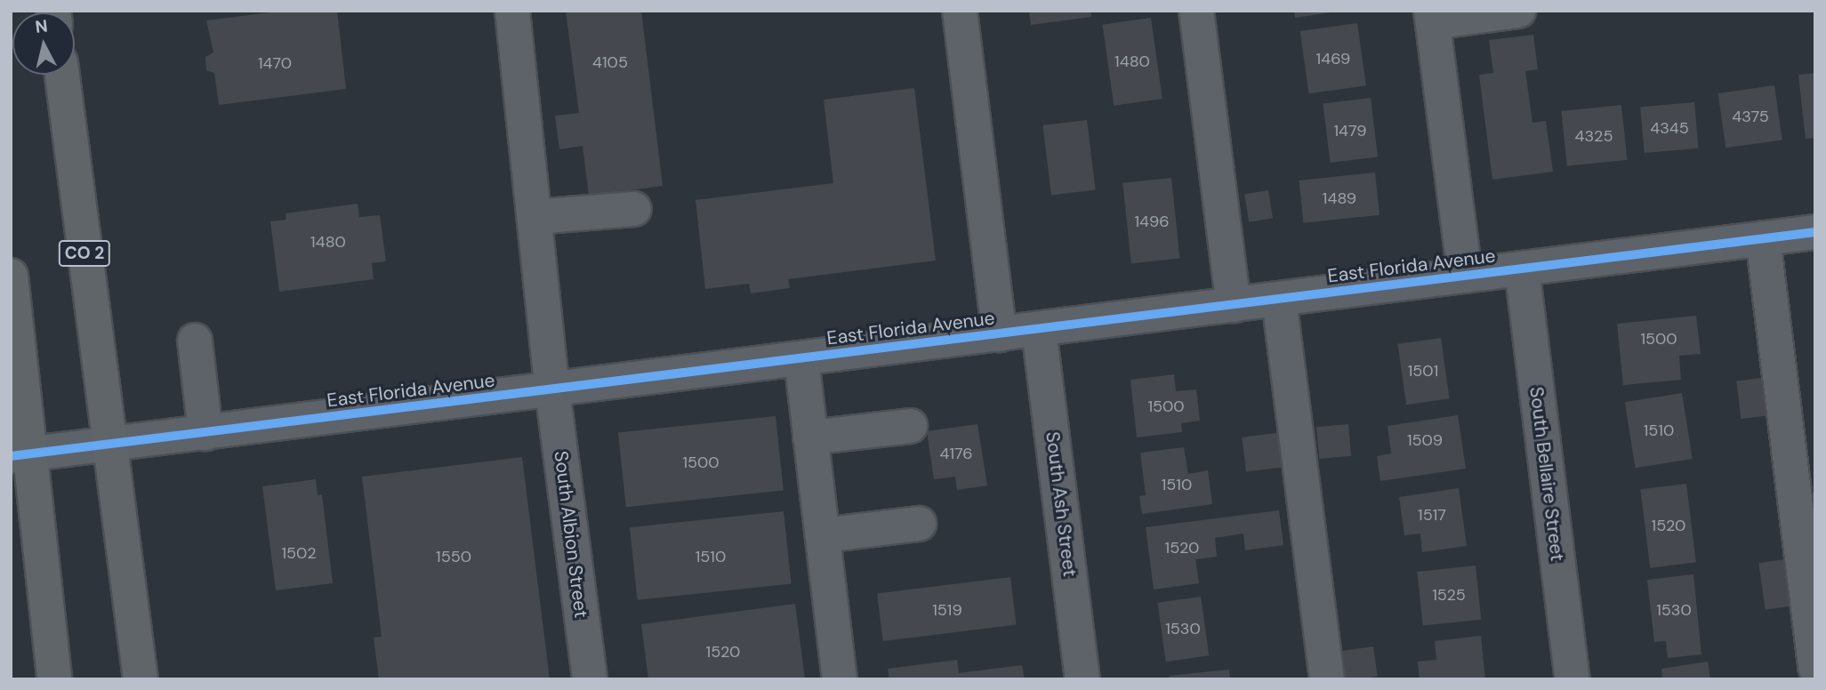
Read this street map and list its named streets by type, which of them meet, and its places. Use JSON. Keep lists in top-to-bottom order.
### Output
{
  "streets": {
    "main road": ["CO 2"],
    "street": [
      "East Florida Avenue",
      "South Bellaire Street",
      "South Ash Street",
      "South Albion Street"
    ]
  },
  "crossings": [
    ["CO 2", "East Florida Avenue"],
    ["East Florida Avenue", "South Bellaire Street"],
    ["East Florida Avenue", "South Ash Street"],
    ["East Florida Avenue", "South Albion Street"]
  ],
  "house_numbers": [
    "1469",
    "1480",
    "4105",
    "1470",
    "4375",
    "4345",
    "1479",
    "4325",
    "1489",
    "1496",
    "1480",
    "1500",
    "1501",
    "1500",
    "1510",
    "1509",
    "4176",
    "1500",
    "1510",
    "1517",
    "1520",
    "1520",
    "1502",
    "1550",
    "1510",
    "1525",
    "1519",
    "1530",
    "1530",
    "1520"
  ],
  "north": "top"
}
